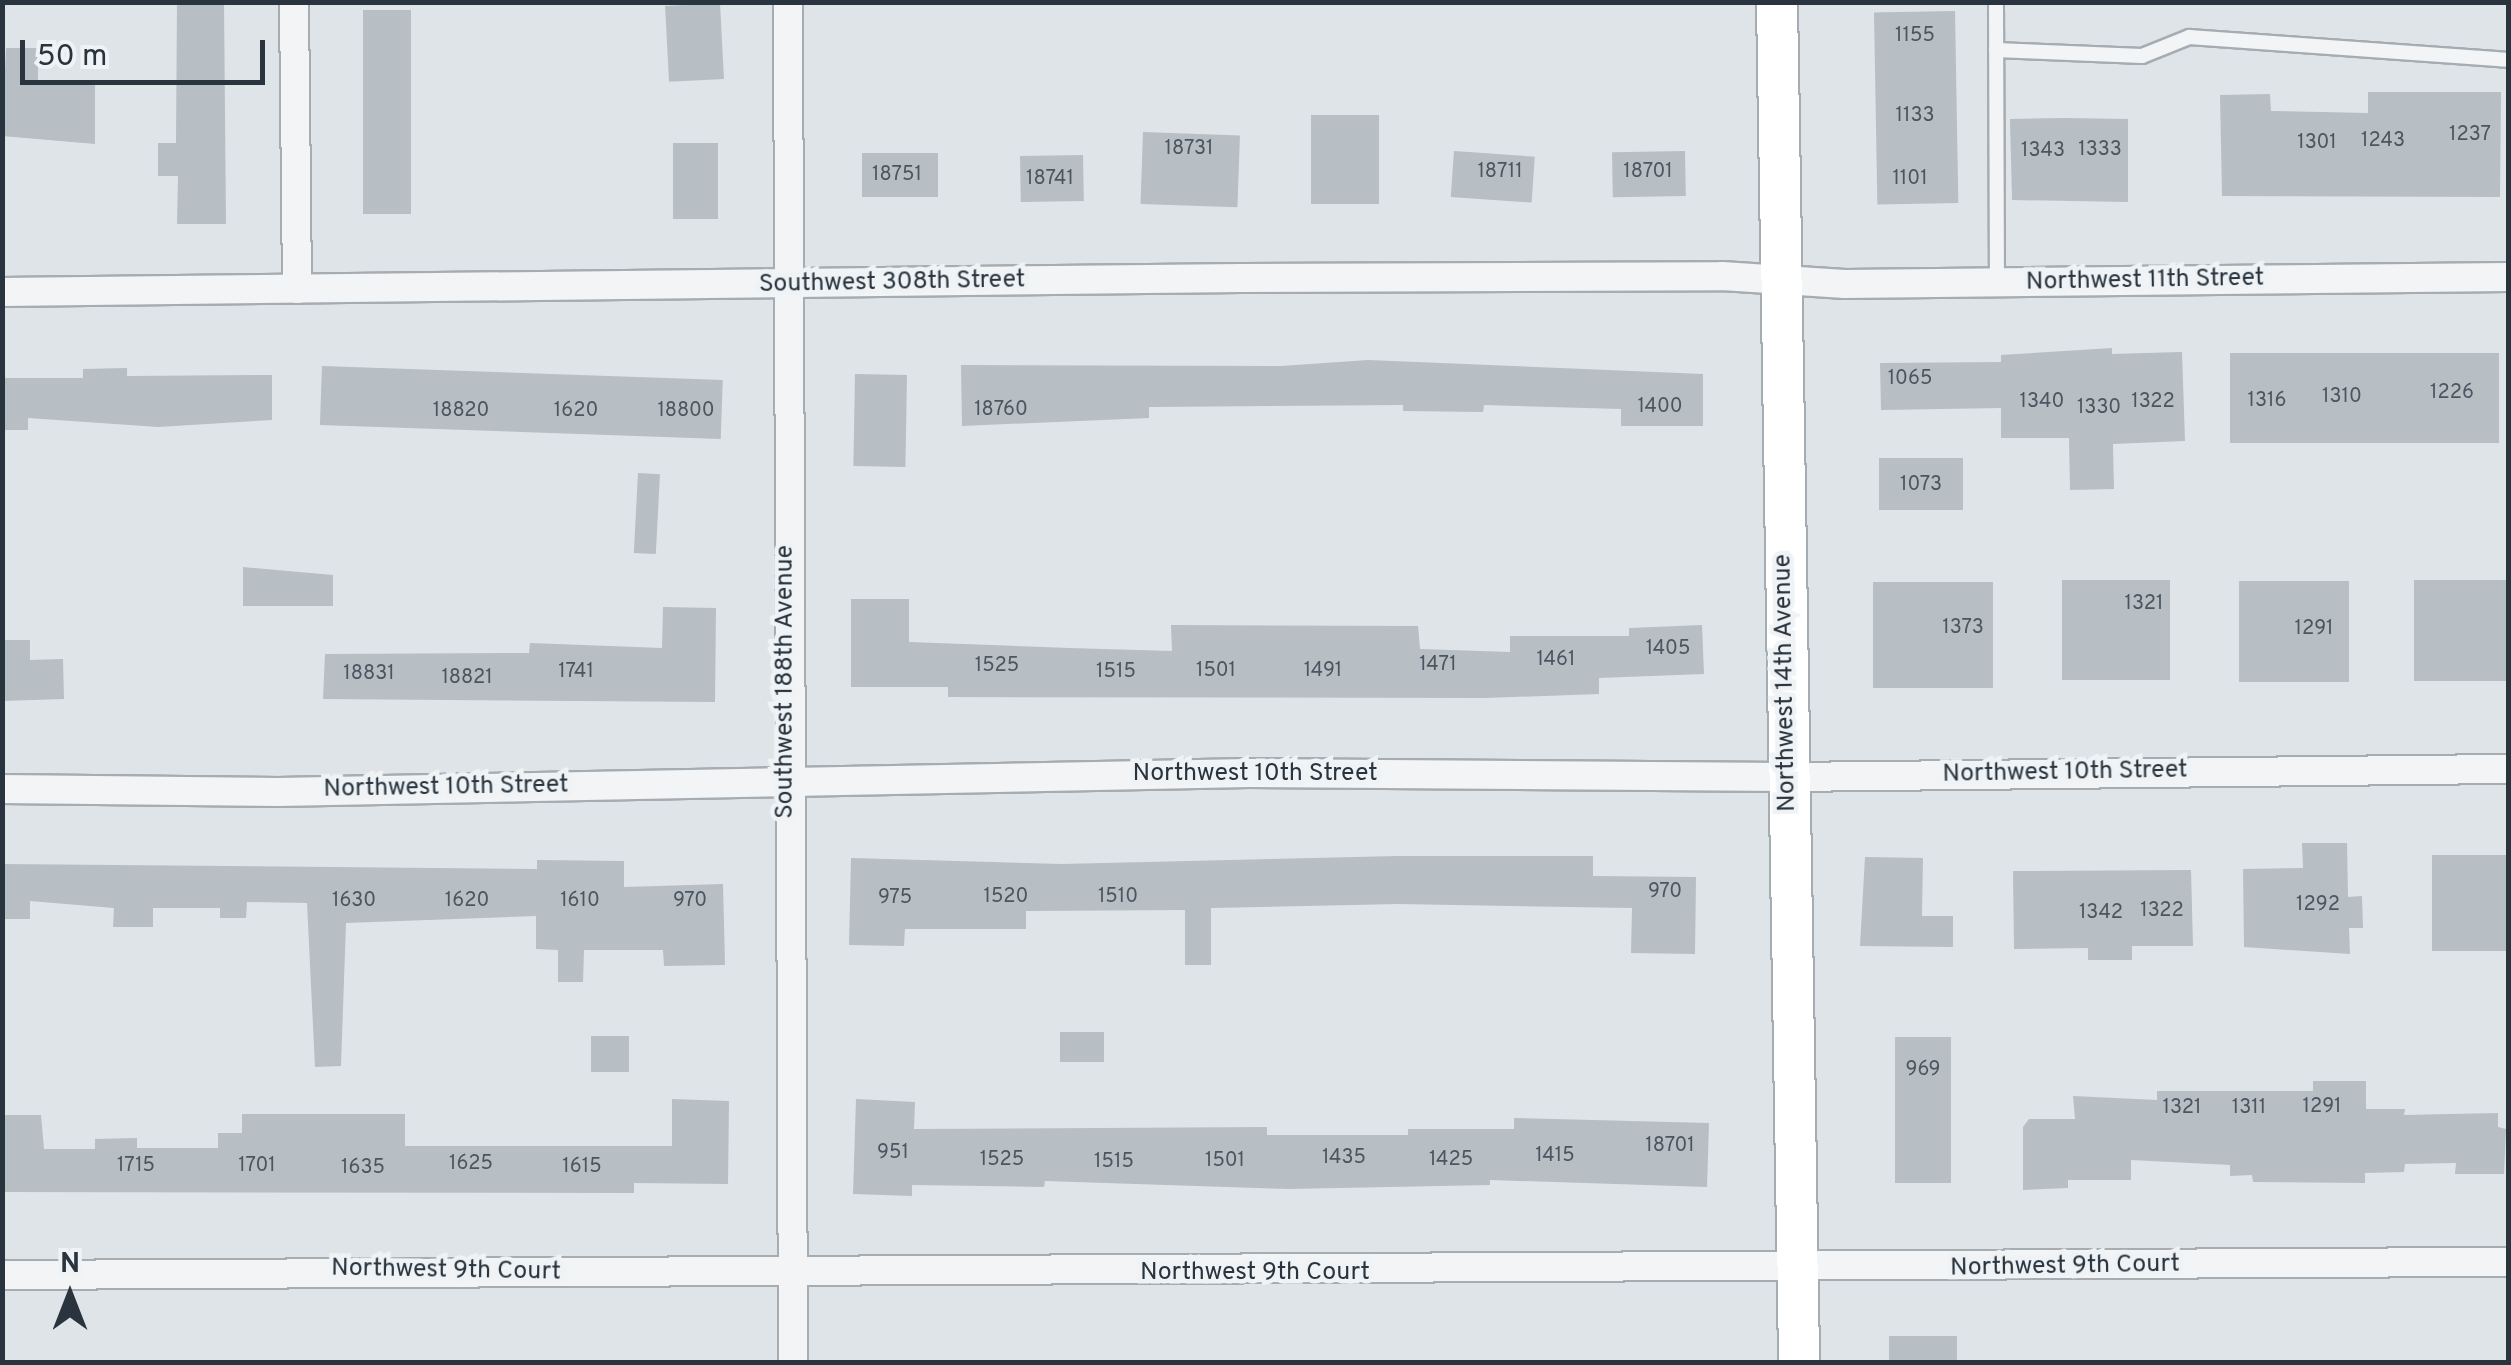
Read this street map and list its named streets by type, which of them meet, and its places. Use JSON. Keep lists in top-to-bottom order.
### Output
{
  "streets": {
    "street": [
      "Northwest 11th Street",
      "Southwest 308th Street",
      "Southwest 188th Avenue",
      "Northwest 14th Avenue",
      "Northwest 10th Street",
      "Northwest 9th Court"
    ]
  },
  "crossings": [
    ["Northwest 11th Street", "Southwest 308th Street"],
    ["Northwest 11th Street", "Northwest 14th Avenue"],
    ["Southwest 308th Street", "Southwest 188th Avenue"],
    ["Southwest 308th Street", "Northwest 14th Avenue"],
    ["Southwest 188th Avenue", "Northwest 10th Street"],
    ["Southwest 188th Avenue", "Northwest 9th Court"],
    ["Northwest 14th Avenue", "Northwest 10th Street"],
    ["Northwest 14th Avenue", "Northwest 9th Court"]
  ],
  "house_numbers": [
    "1155",
    "1133",
    "1237",
    "1243",
    "1301",
    "18731",
    "1333",
    "1343",
    "18711",
    "18701",
    "18751",
    "18741",
    "1101",
    "1065",
    "1226",
    "1310",
    "1316",
    "1340",
    "1322",
    "1400",
    "1330",
    "18760",
    "18820",
    "1620",
    "18800",
    "1073",
    "1321",
    "1373",
    "1291",
    "1405",
    "1461",
    "1471",
    "1525",
    "1501",
    "1491",
    "1741",
    "1515",
    "18831",
    "18821",
    "970",
    "1520",
    "1510",
    "975",
    "1630",
    "1620",
    "1610",
    "970",
    "1292",
    "1322",
    "1342",
    "969",
    "1291",
    "1321",
    "1311",
    "18701",
    "951",
    "1415",
    "1435",
    "1525",
    "1425",
    "1501",
    "1515",
    "1625",
    "1715",
    "1701",
    "1615",
    "1635"
  ],
  "scale_bar": "50 m",
  "north": "top"
}
